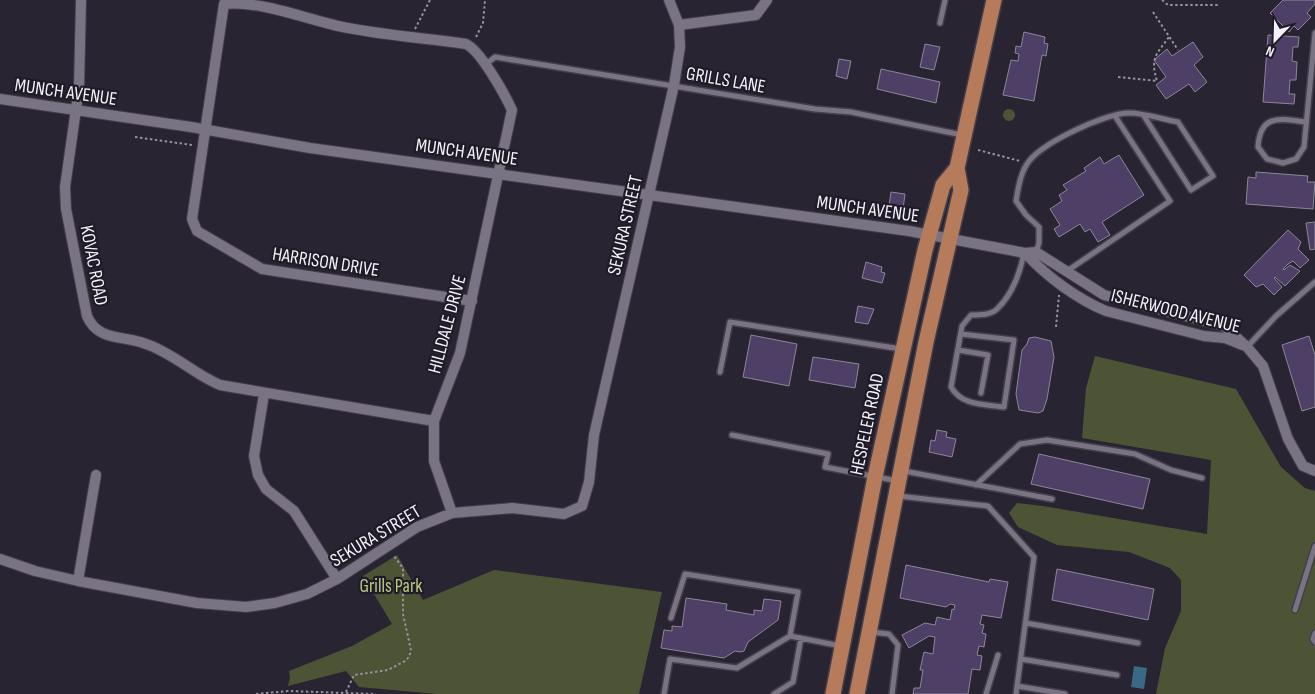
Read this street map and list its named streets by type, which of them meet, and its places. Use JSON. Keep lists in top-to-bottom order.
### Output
{
  "streets": {
    "main road": ["HESPELER ROAD"],
    "street": [
      "MUNCH AVENUE",
      "SEKURA STREET",
      "HARRISON DRIVE",
      "KOVAC ROAD",
      "ISHERWOOD AVENUE",
      "HILLDALE DRIVE"
    ],
    "lane": ["GRILLS LANE"]
  },
  "crossings": [
    ["GRILLS LANE", "SEKURA STREET"],
    ["GRILLS LANE", "HILLDALE DRIVE"],
    ["GRILLS LANE", "HESPELER ROAD"],
    ["MUNCH AVENUE", "SEKURA STREET"],
    ["MUNCH AVENUE", "HARRISON DRIVE"],
    ["MUNCH AVENUE", "KOVAC ROAD"],
    ["MUNCH AVENUE", "HILLDALE DRIVE"],
    ["MUNCH AVENUE", "HESPELER ROAD"],
    ["SEKURA STREET", "HILLDALE DRIVE"],
    ["HARRISON DRIVE", "HILLDALE DRIVE"],
    ["KOVAC ROAD", "HILLDALE DRIVE"]
  ],
  "parks": ["Grills Park"],
  "north": "bottom left"
}
